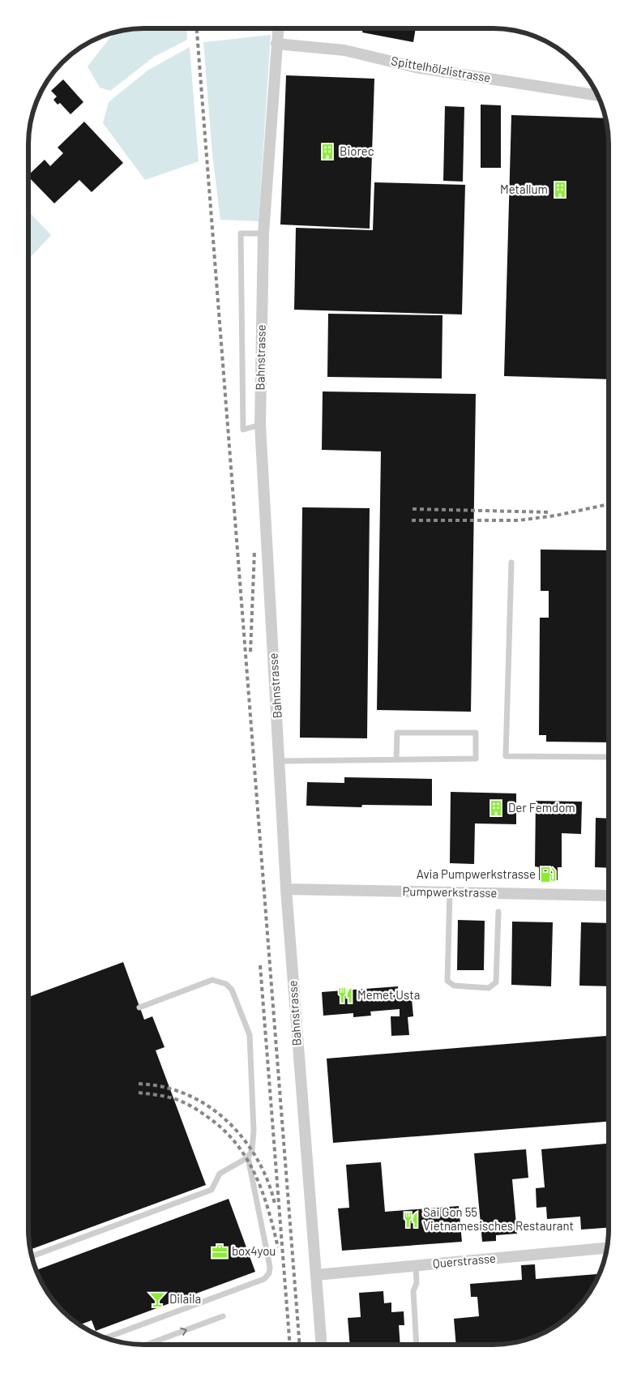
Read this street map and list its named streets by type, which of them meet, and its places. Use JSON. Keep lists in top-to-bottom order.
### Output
{
  "streets": {
    "street": [
      "Spittelhölzlistrasse",
      "Bahnstrasse",
      "Pumpwerkstrasse",
      "Querstrasse"
    ]
  },
  "crossings": [
    ["Spittelhölzlistrasse", "Bahnstrasse"],
    ["Bahnstrasse", "Pumpwerkstrasse"],
    ["Bahnstrasse", "Querstrasse"]
  ],
  "places": {
    "building": ["Biorec", "Metallum", "Der Femdom"],
    "fuel station": ["Avia Pumpwerkstrasse"],
    "restaurant": ["Memet Usta", "Sai Gon 55 Vietnamesisches Restaurant"],
    "office": ["box4you"],
    "bar": ["Dilaila"]
  }
}
